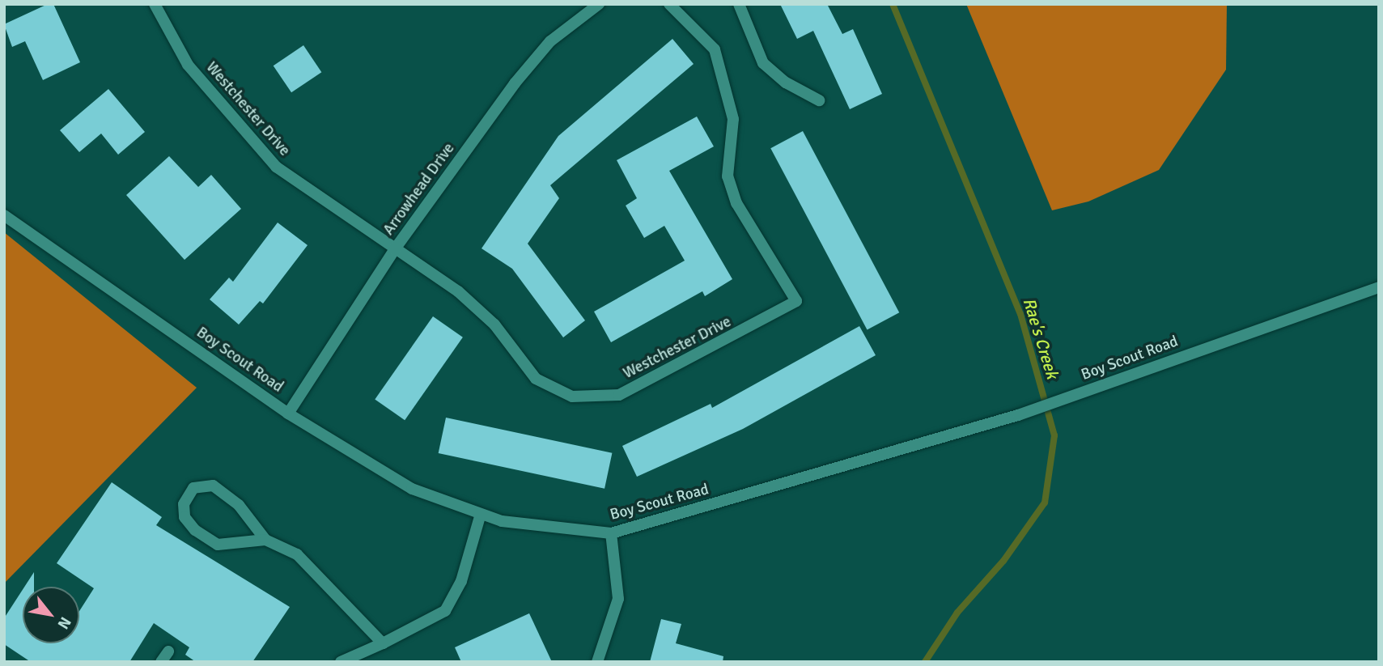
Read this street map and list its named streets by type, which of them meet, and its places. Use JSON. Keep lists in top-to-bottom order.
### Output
{
  "streets": {
    "street": ["Westchester Drive", "Arrowhead Drive", "Boy Scout Road"]
  },
  "crossings": [
    ["Westchester Drive", "Arrowhead Drive"],
    ["Arrowhead Drive", "Boy Scout Road"]
  ],
  "water": ["Rae's Creek"],
  "north": "bottom right"
}
